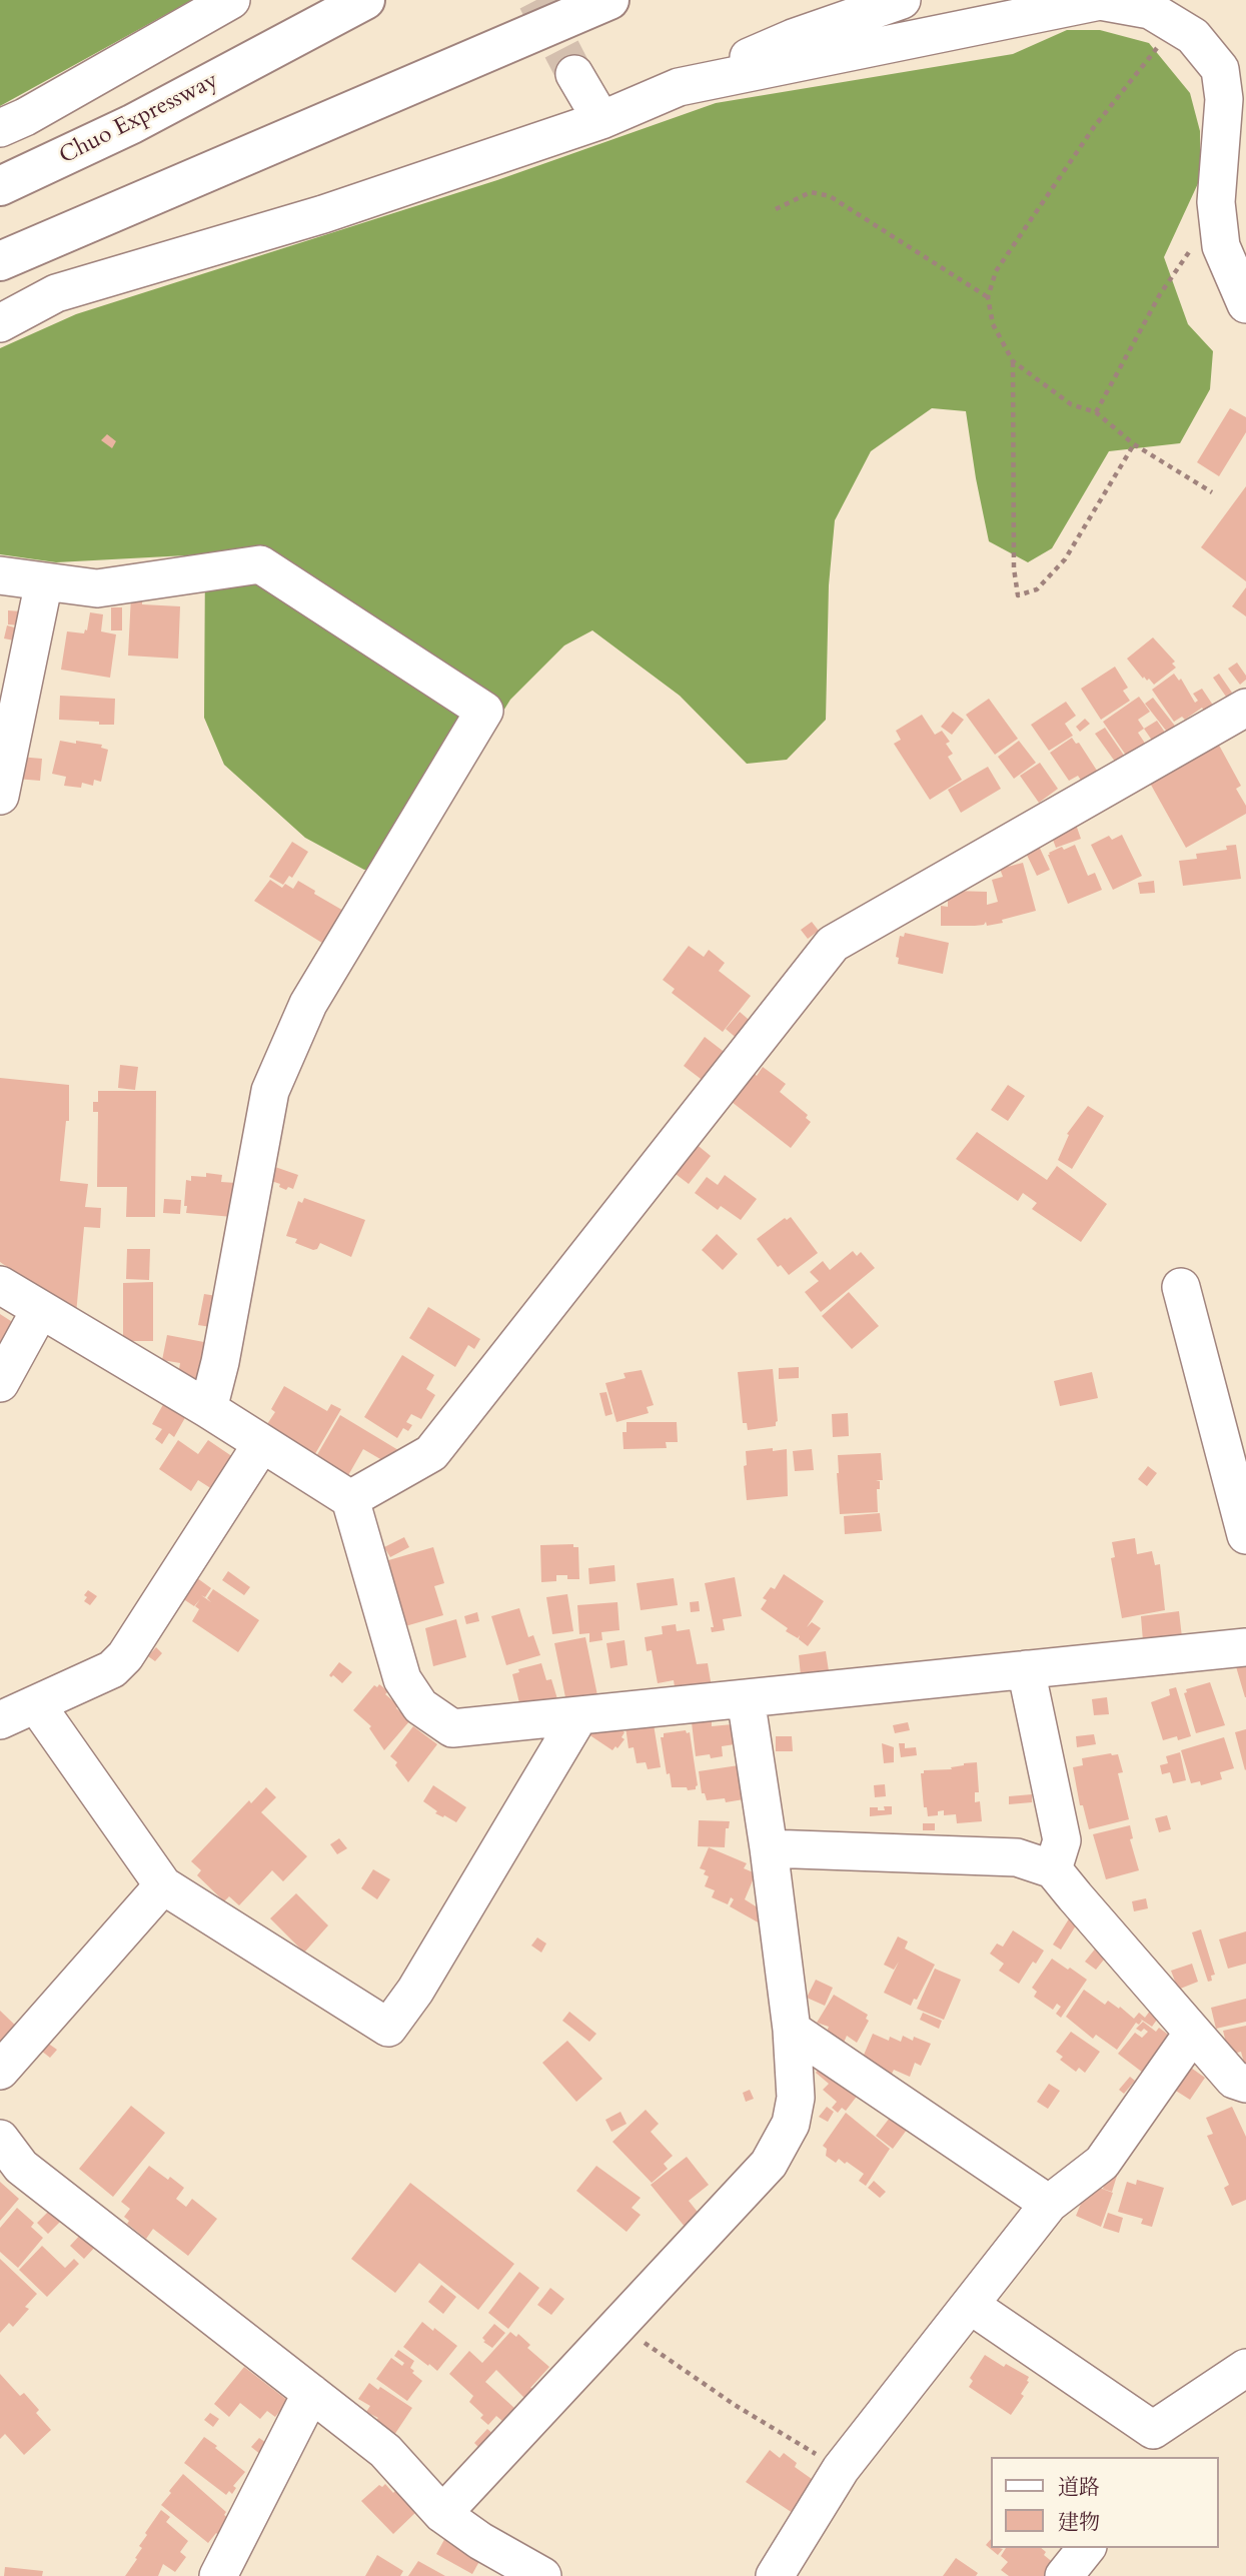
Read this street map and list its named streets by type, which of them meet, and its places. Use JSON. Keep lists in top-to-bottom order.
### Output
{
  "streets": {
    "highway": ["Chuo Expressway"]
  },
  "legend": ["道路", "建物"]
}
